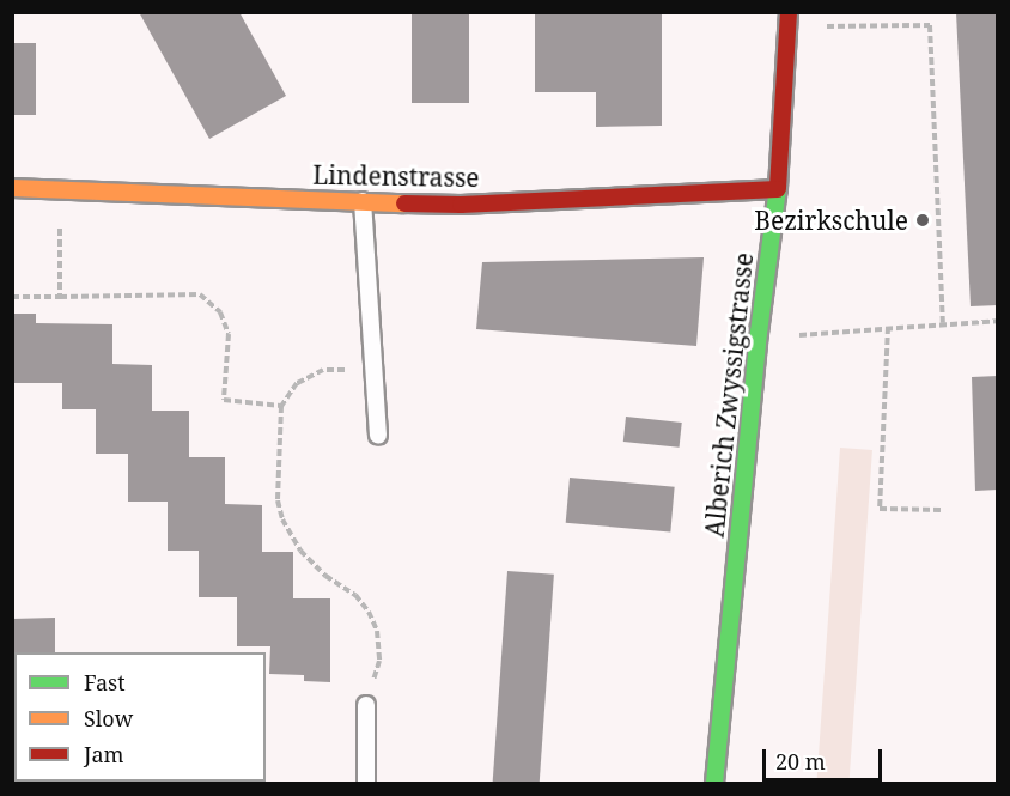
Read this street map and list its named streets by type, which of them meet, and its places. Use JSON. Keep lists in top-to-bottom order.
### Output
{
  "streets": {
    "street": ["Lindenstrasse", "Alberich Zwyssigstrasse"]
  },
  "crossings": [
    ["Lindenstrasse", "Alberich Zwyssigstrasse"]
  ],
  "places": ["Bezirkschule"],
  "legend": ["Fast", "Slow", "Jam"],
  "scale_bar": "20 m"
}
